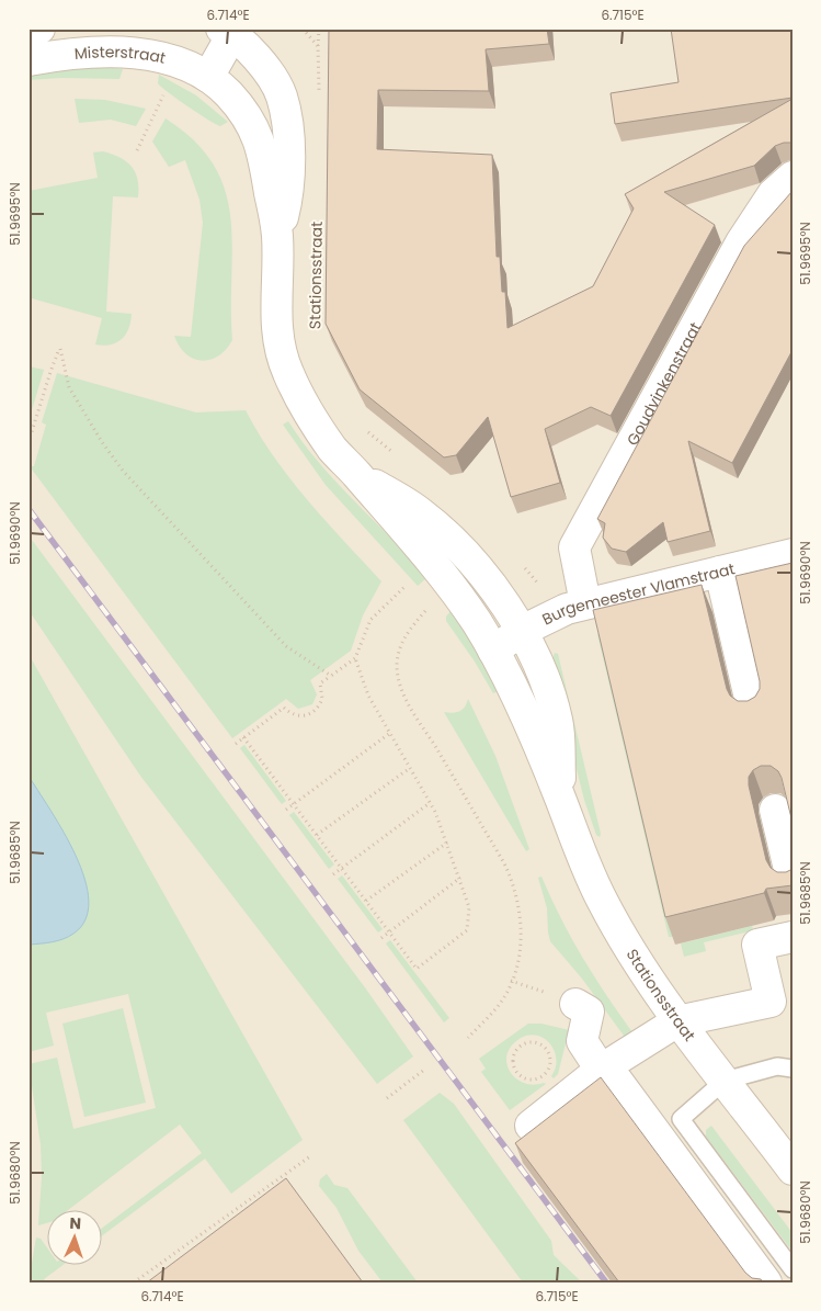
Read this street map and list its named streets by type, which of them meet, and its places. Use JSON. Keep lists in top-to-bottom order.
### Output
{
  "streets": {
    "street": [
      "Misterstraat",
      "Stationsstraat",
      "Goudvinkenstraat",
      "Burgemeester Vlamstraat"
    ]
  },
  "crossings": [
    ["Misterstraat", "Stationsstraat"],
    ["Stationsstraat", "Burgemeester Vlamstraat"],
    ["Goudvinkenstraat", "Burgemeester Vlamstraat"]
  ],
  "north": "top",
  "coordinates": [
    "6.714°E",
    "6.715°E",
    "51.9695°N",
    "51.9690°N",
    "51.9685°N",
    "51.9680°N"
  ]
}
